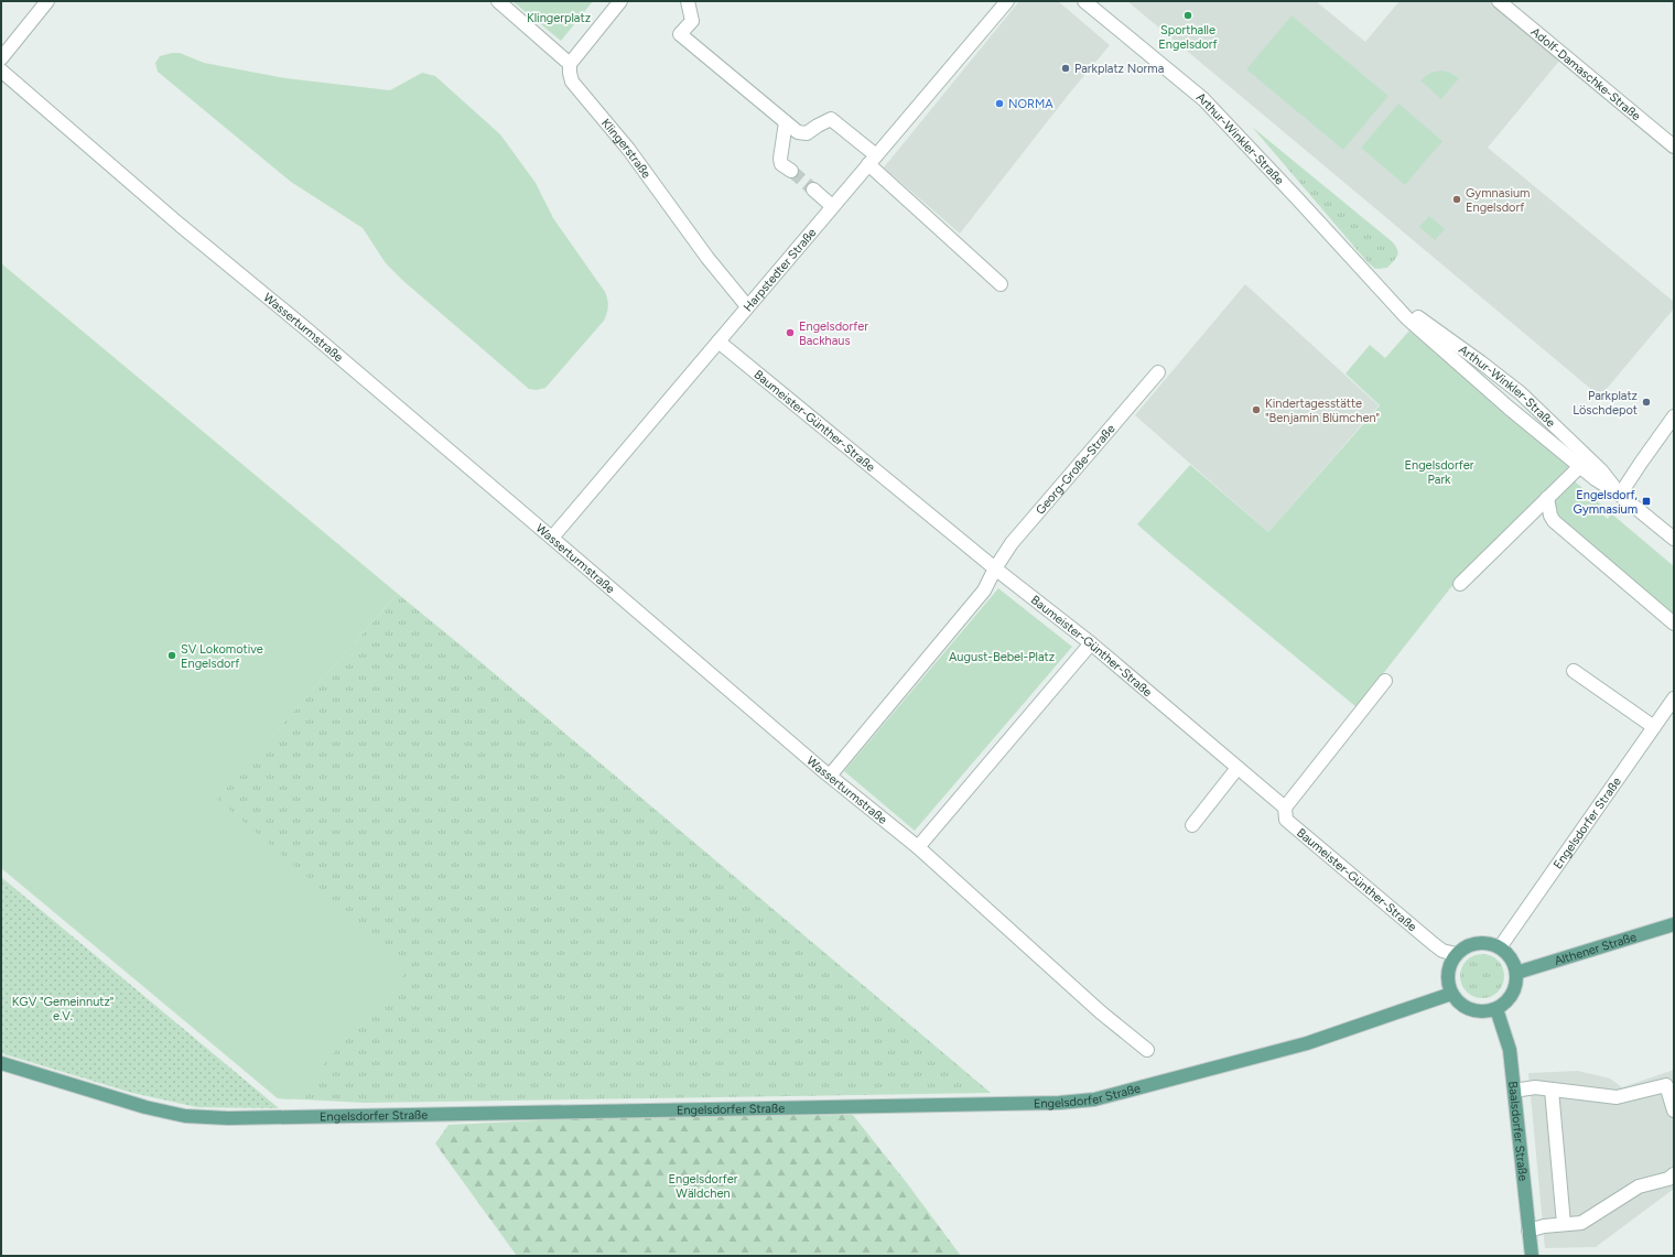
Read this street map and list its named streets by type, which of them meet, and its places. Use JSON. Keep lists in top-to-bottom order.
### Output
{
  "streets": {
    "main road": ["Engelsdorfer Straße", "Althener Straße", "Baalsdorfer Straße"],
    "street": [
      "Adolf-Damaschke-Straße",
      "Arthur-Winkler-Straße",
      "Klingerstraße",
      "Harpstedter Straße",
      "Wasserturmstraße",
      "Baumeister-Günther-Straße",
      "Georg-Große-Straße"
    ]
  },
  "crossings": [
    ["Klingerstraße", "Harpstedter Straße"],
    ["Harpstedter Straße", "Wasserturmstraße"],
    ["Harpstedter Straße", "Baumeister-Günther-Straße"],
    ["Baumeister-Günther-Straße", "Georg-Große-Straße"],
    ["Baumeister-Günther-Straße", "Engelsdorfer Straße"],
    ["Baumeister-Günther-Straße", "Althener Straße"],
    ["Baumeister-Günther-Straße", "Baalsdorfer Straße"],
    ["Engelsdorfer Straße", "Althener Straße"],
    ["Engelsdorfer Straße", "Baalsdorfer Straße"],
    ["Althener Straße", "Baalsdorfer Straße"]
  ],
  "parks": [
    "Klingerplatz",
    "Engelsdorfer Park",
    "August-Bebel-Platz",
    "KGV \"Gemeinnutz\" e.V.",
    "Engelsdorfer Wäldchen"
  ],
  "places": {
    "other": [
      "Sporthalle Engelsdorf",
      "Parkplatz Norma",
      "NORMA",
      "Gymnasium Engelsdorf",
      "Engelsdorfer Backhaus",
      "Parkplatz Löschdepot",
      "Kindertagesstätte \"Benjamin Blümchen\"",
      "SV Lokomotive Engelsdorf"
    ],
    "transit": ["Engelsdorf, Gymnasium"]
  }
}
